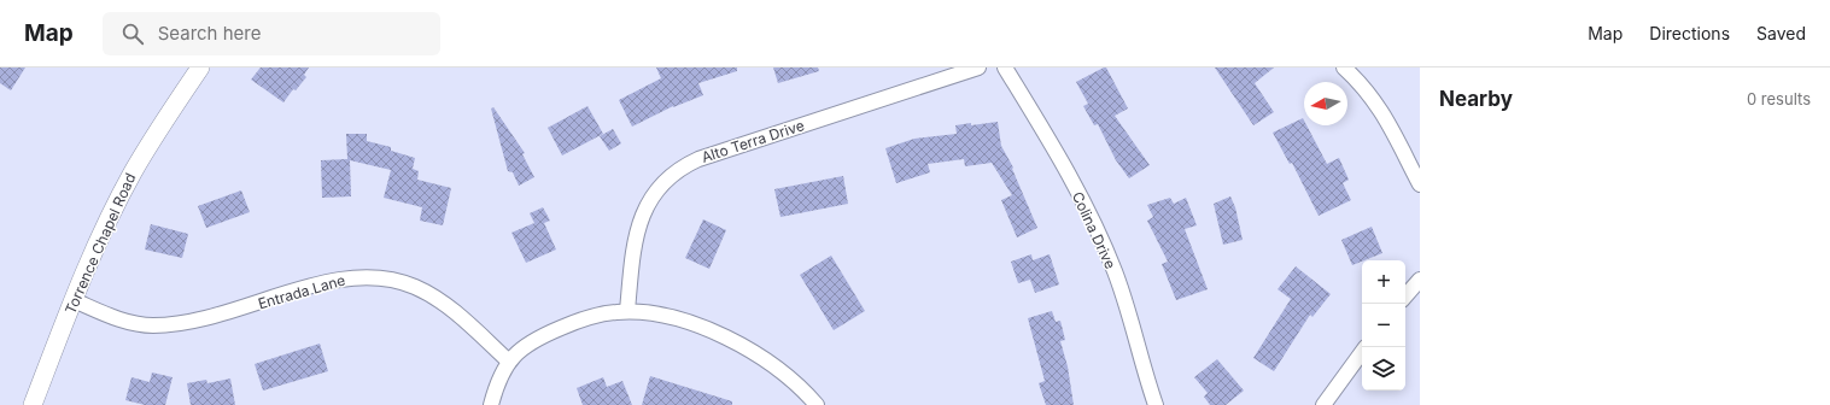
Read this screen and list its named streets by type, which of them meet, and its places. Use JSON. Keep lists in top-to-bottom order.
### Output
{
  "streets": {
    "street": [
      "Alto Terra Drive",
      "Colina Drive",
      "Torrence Chapel Road",
      "Entrada Lane"
    ]
  },
  "crossings": [
    ["Torrence Chapel Road", "Entrada Lane"]
  ],
  "north": "left",
  "page": {
    "header": "Map",
    "search": "Search here",
    "nav": ["Map", "Directions", "Saved"],
    "heading": ["Nearby", "0 results"],
    "map_buttons": ["+", "−"]
  }
}
